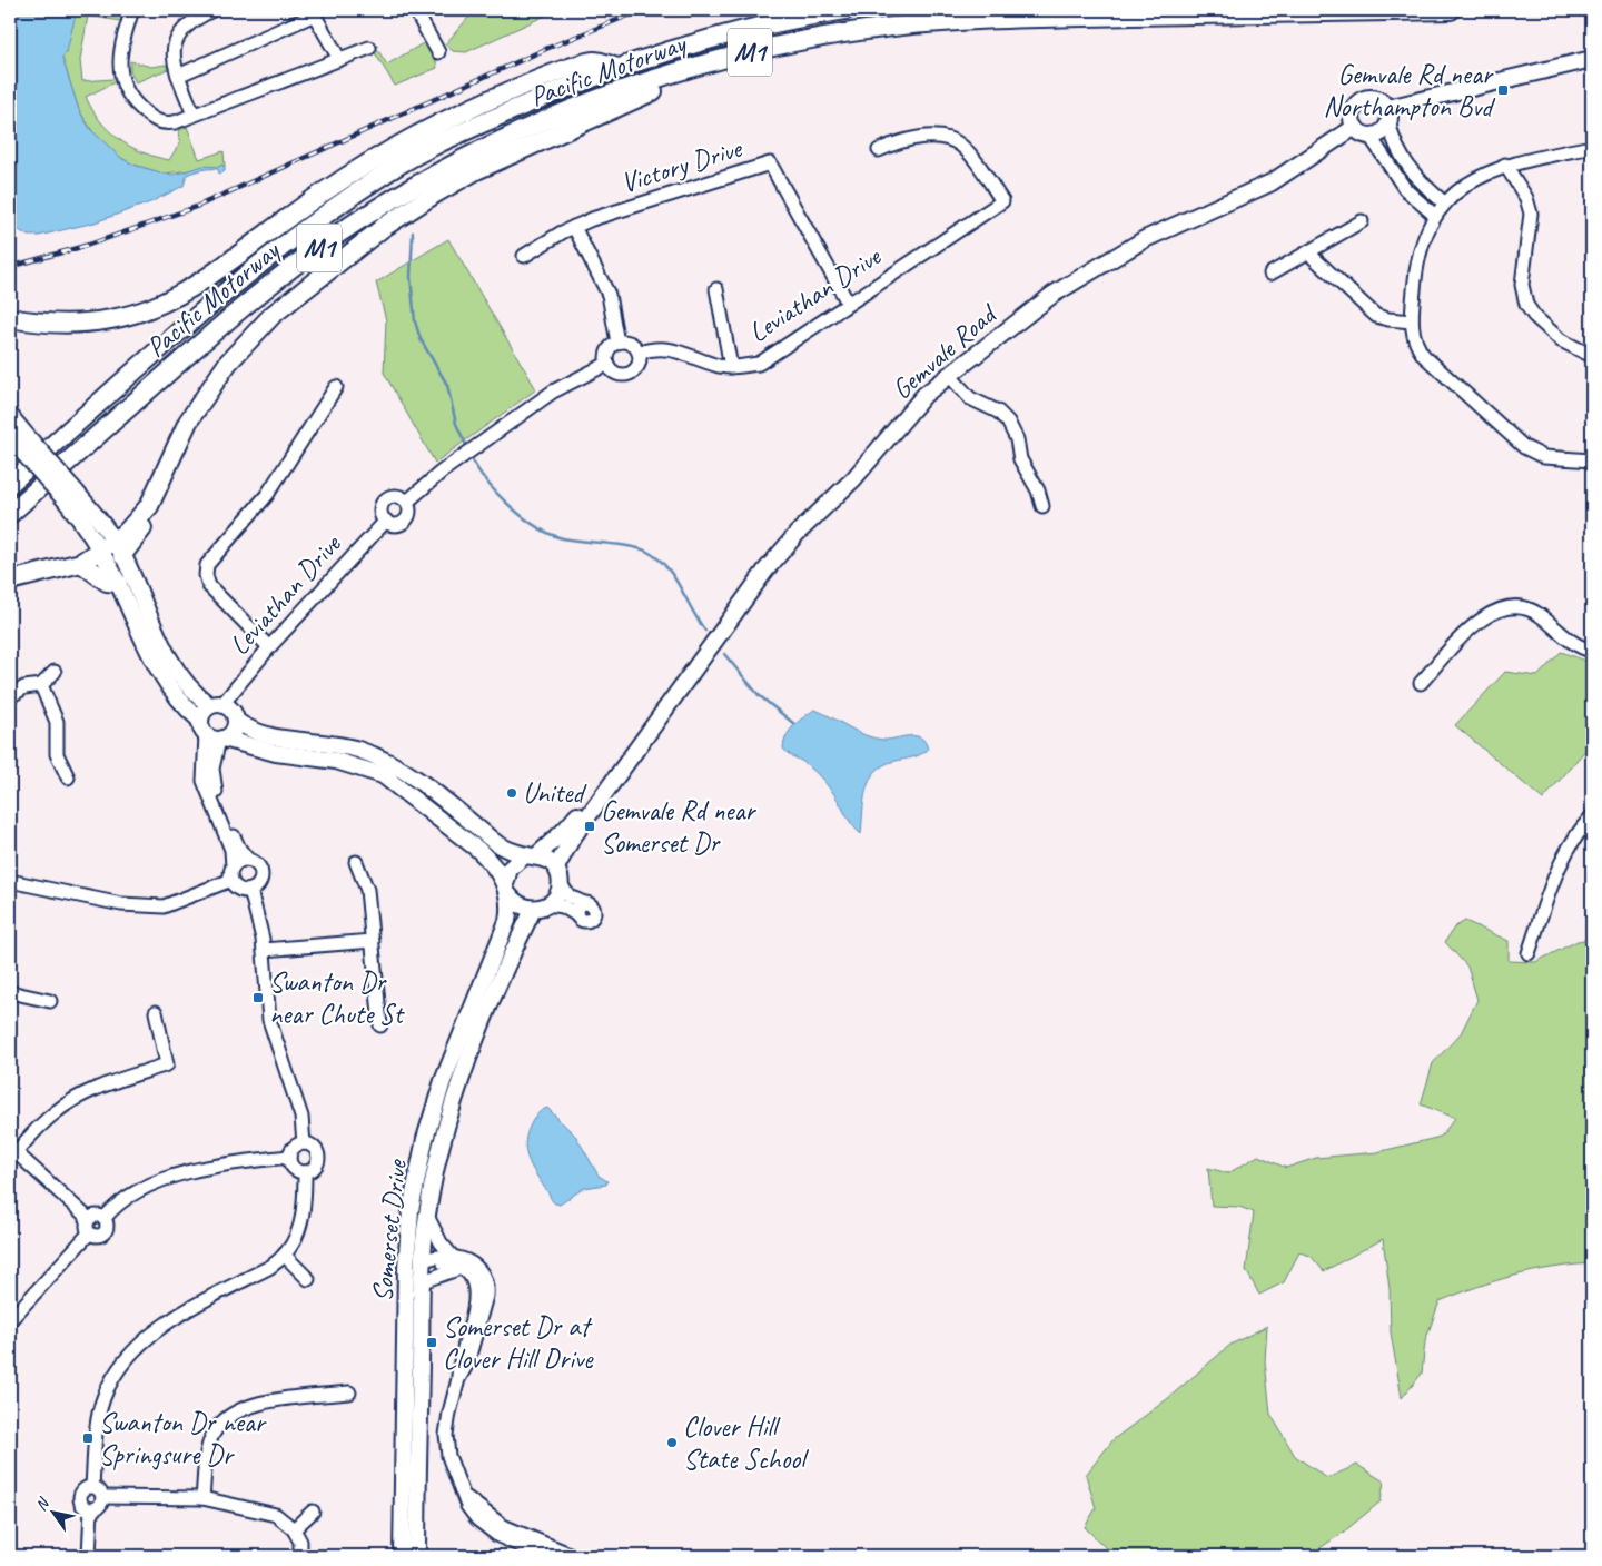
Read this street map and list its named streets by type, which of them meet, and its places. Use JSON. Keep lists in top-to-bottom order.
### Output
{
  "streets": {
    "highway": ["M1", "Pacific Motorway"],
    "main road": ["Gemvale Road", "Somerset Drive"],
    "street": ["Victory Drive", "Leviathan Drive"]
  },
  "crossings": [
    ["Victory Drive", "Leviathan Drive"],
    ["Gemvale Road", "Somerset Drive"]
  ],
  "places": {
    "transit": [
      "Gemvale Rd near Northampton Bvd",
      "Gemvale Rd near Somerset Dr",
      "Swanton Dr near Chute St",
      "Somerset Dr at Clover Hill Drive",
      "Swanton Dr near Springsure Dr"
    ],
    "other": ["United", "Clover Hill State School"]
  },
  "north": "top left"
}
